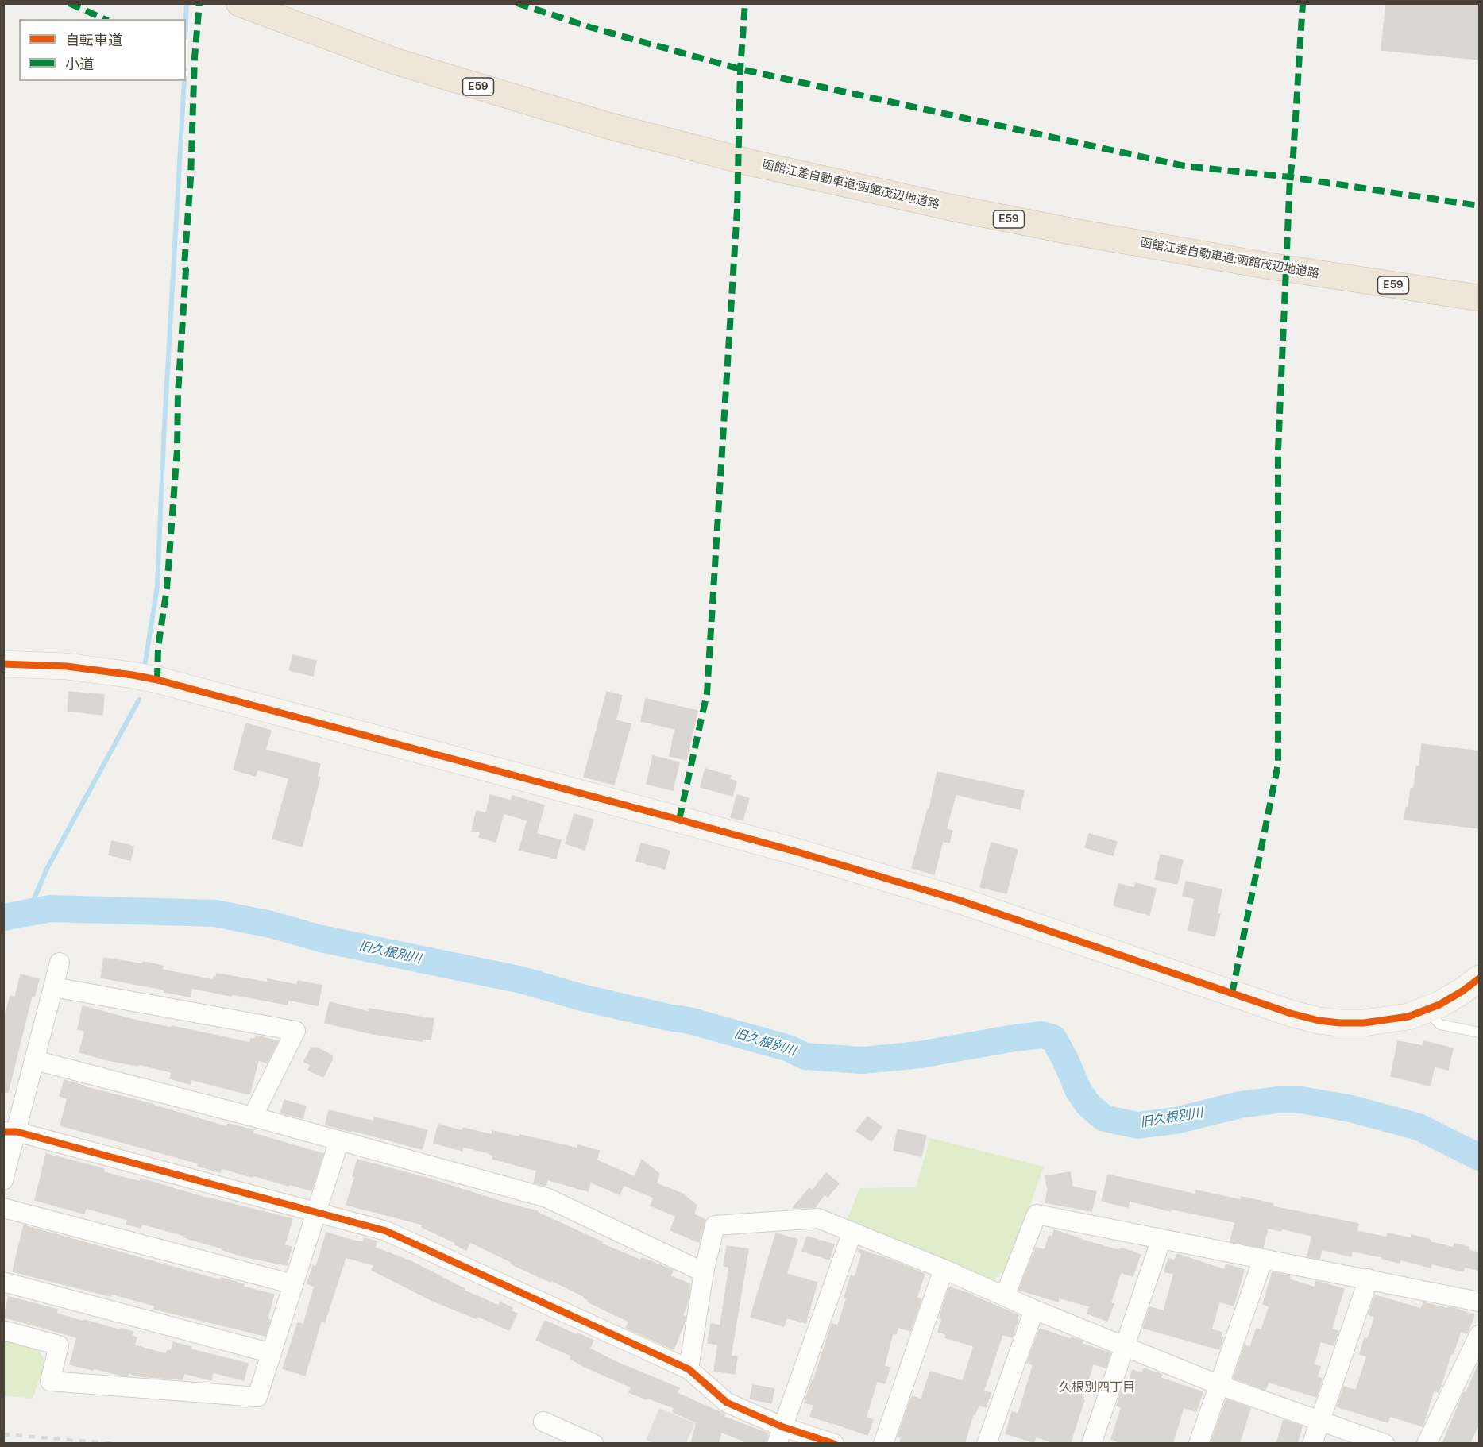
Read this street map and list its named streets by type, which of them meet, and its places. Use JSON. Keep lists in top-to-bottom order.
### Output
{
  "streets": {
    "highway": ["E59", "函館江差自動車道;函館茂辺地道路"]
  },
  "districts": ["久根別四丁目"],
  "water": ["旧久根別川"],
  "legend": ["自転車道", "小道"]
}
